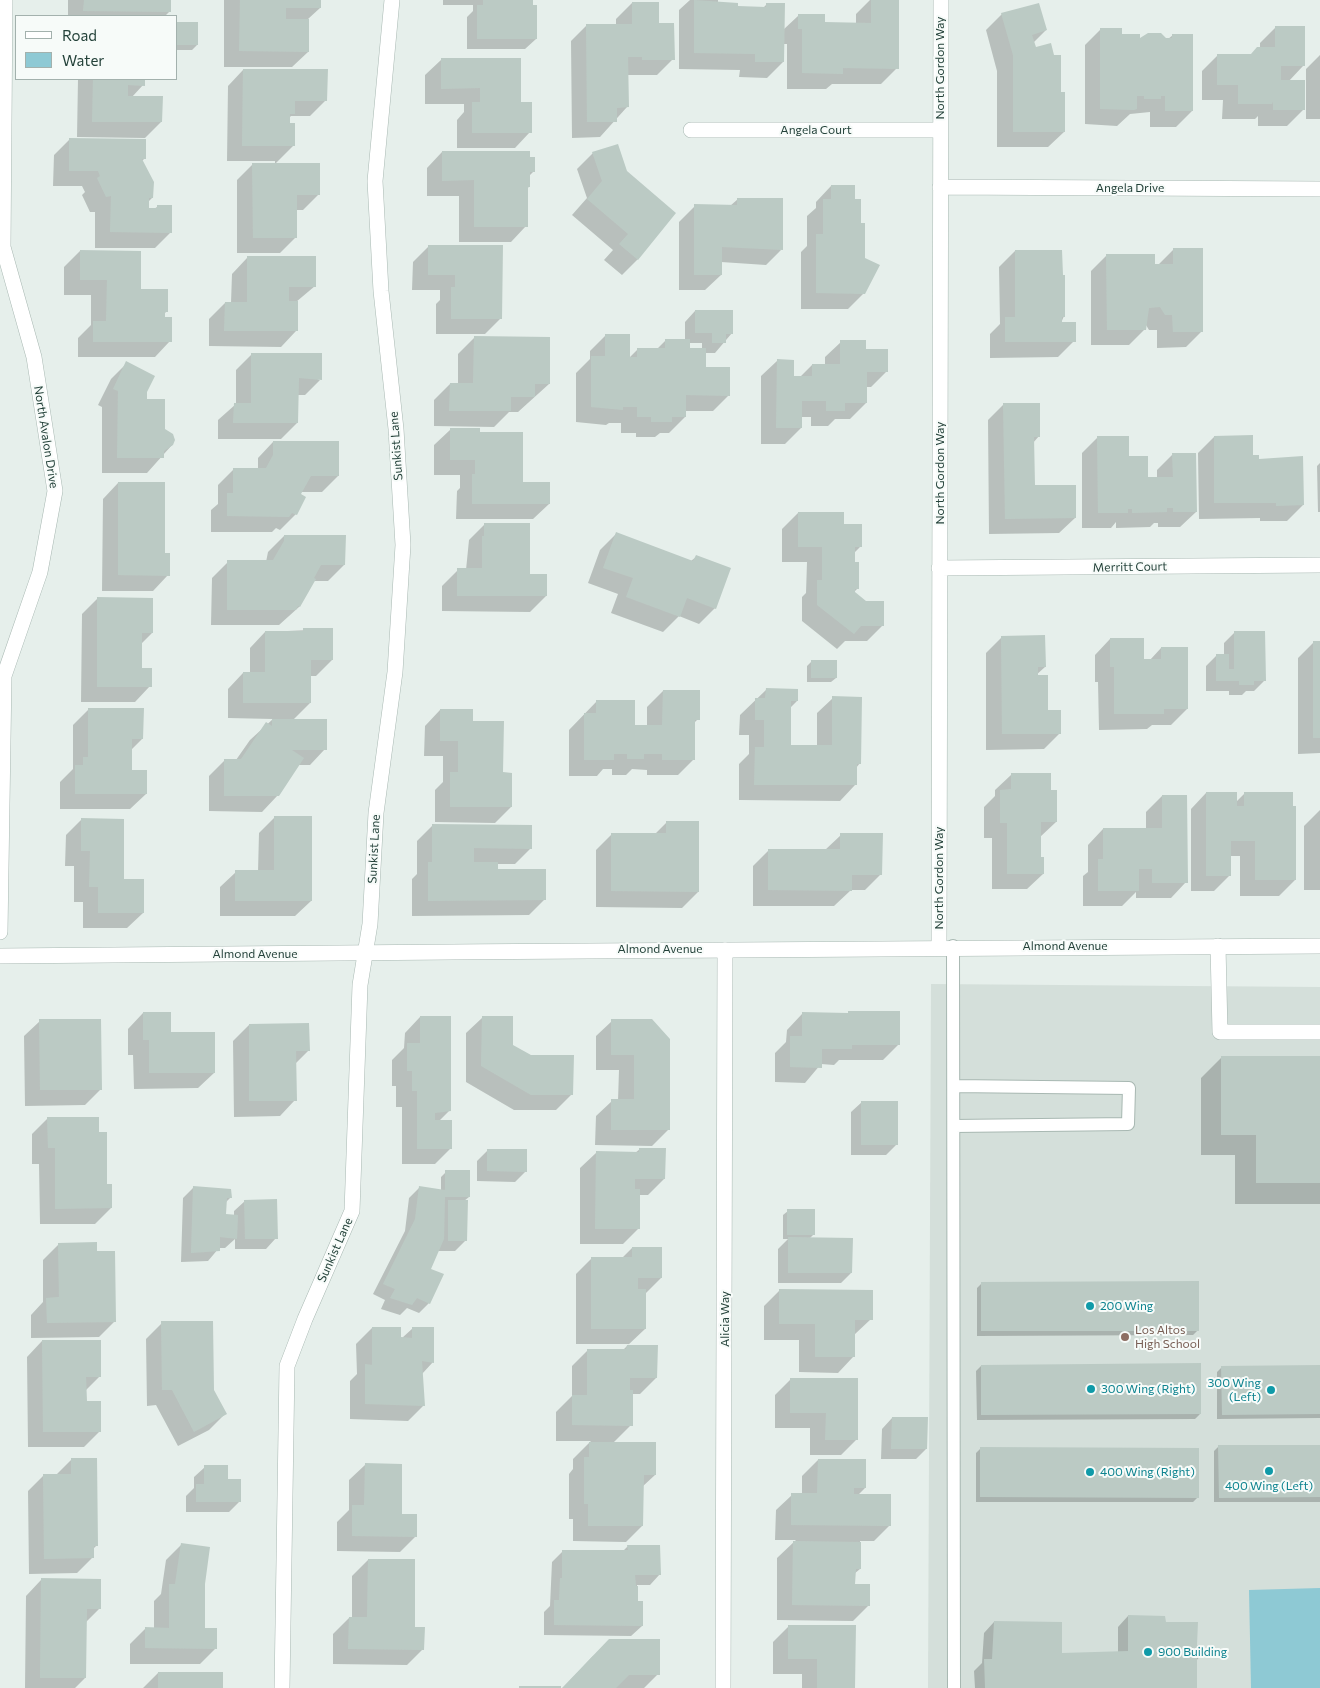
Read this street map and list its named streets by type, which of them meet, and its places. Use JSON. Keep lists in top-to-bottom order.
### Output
{
  "streets": {
    "street": [
      "North Gordon Way",
      "Angela Court",
      "Angela Drive",
      "North Avalon Drive",
      "Sunkist Lane",
      "Merritt Court",
      "Almond Avenue",
      "Alicia Way"
    ]
  },
  "crossings": [
    ["North Gordon Way", "Angela Court"],
    ["North Gordon Way", "Angela Drive"],
    ["North Gordon Way", "Merritt Court"],
    ["North Gordon Way", "Almond Avenue"],
    ["Sunkist Lane", "Almond Avenue"],
    ["Almond Avenue", "Alicia Way"]
  ],
  "places": [
    "200 Wing",
    "Los Altos High School",
    "300 Wing (Right)",
    "300 Wing (Left)",
    "400 Wing (Left)",
    "400 Wing (Right)",
    "900 Building"
  ],
  "legend": ["Road", "Water"]
}
